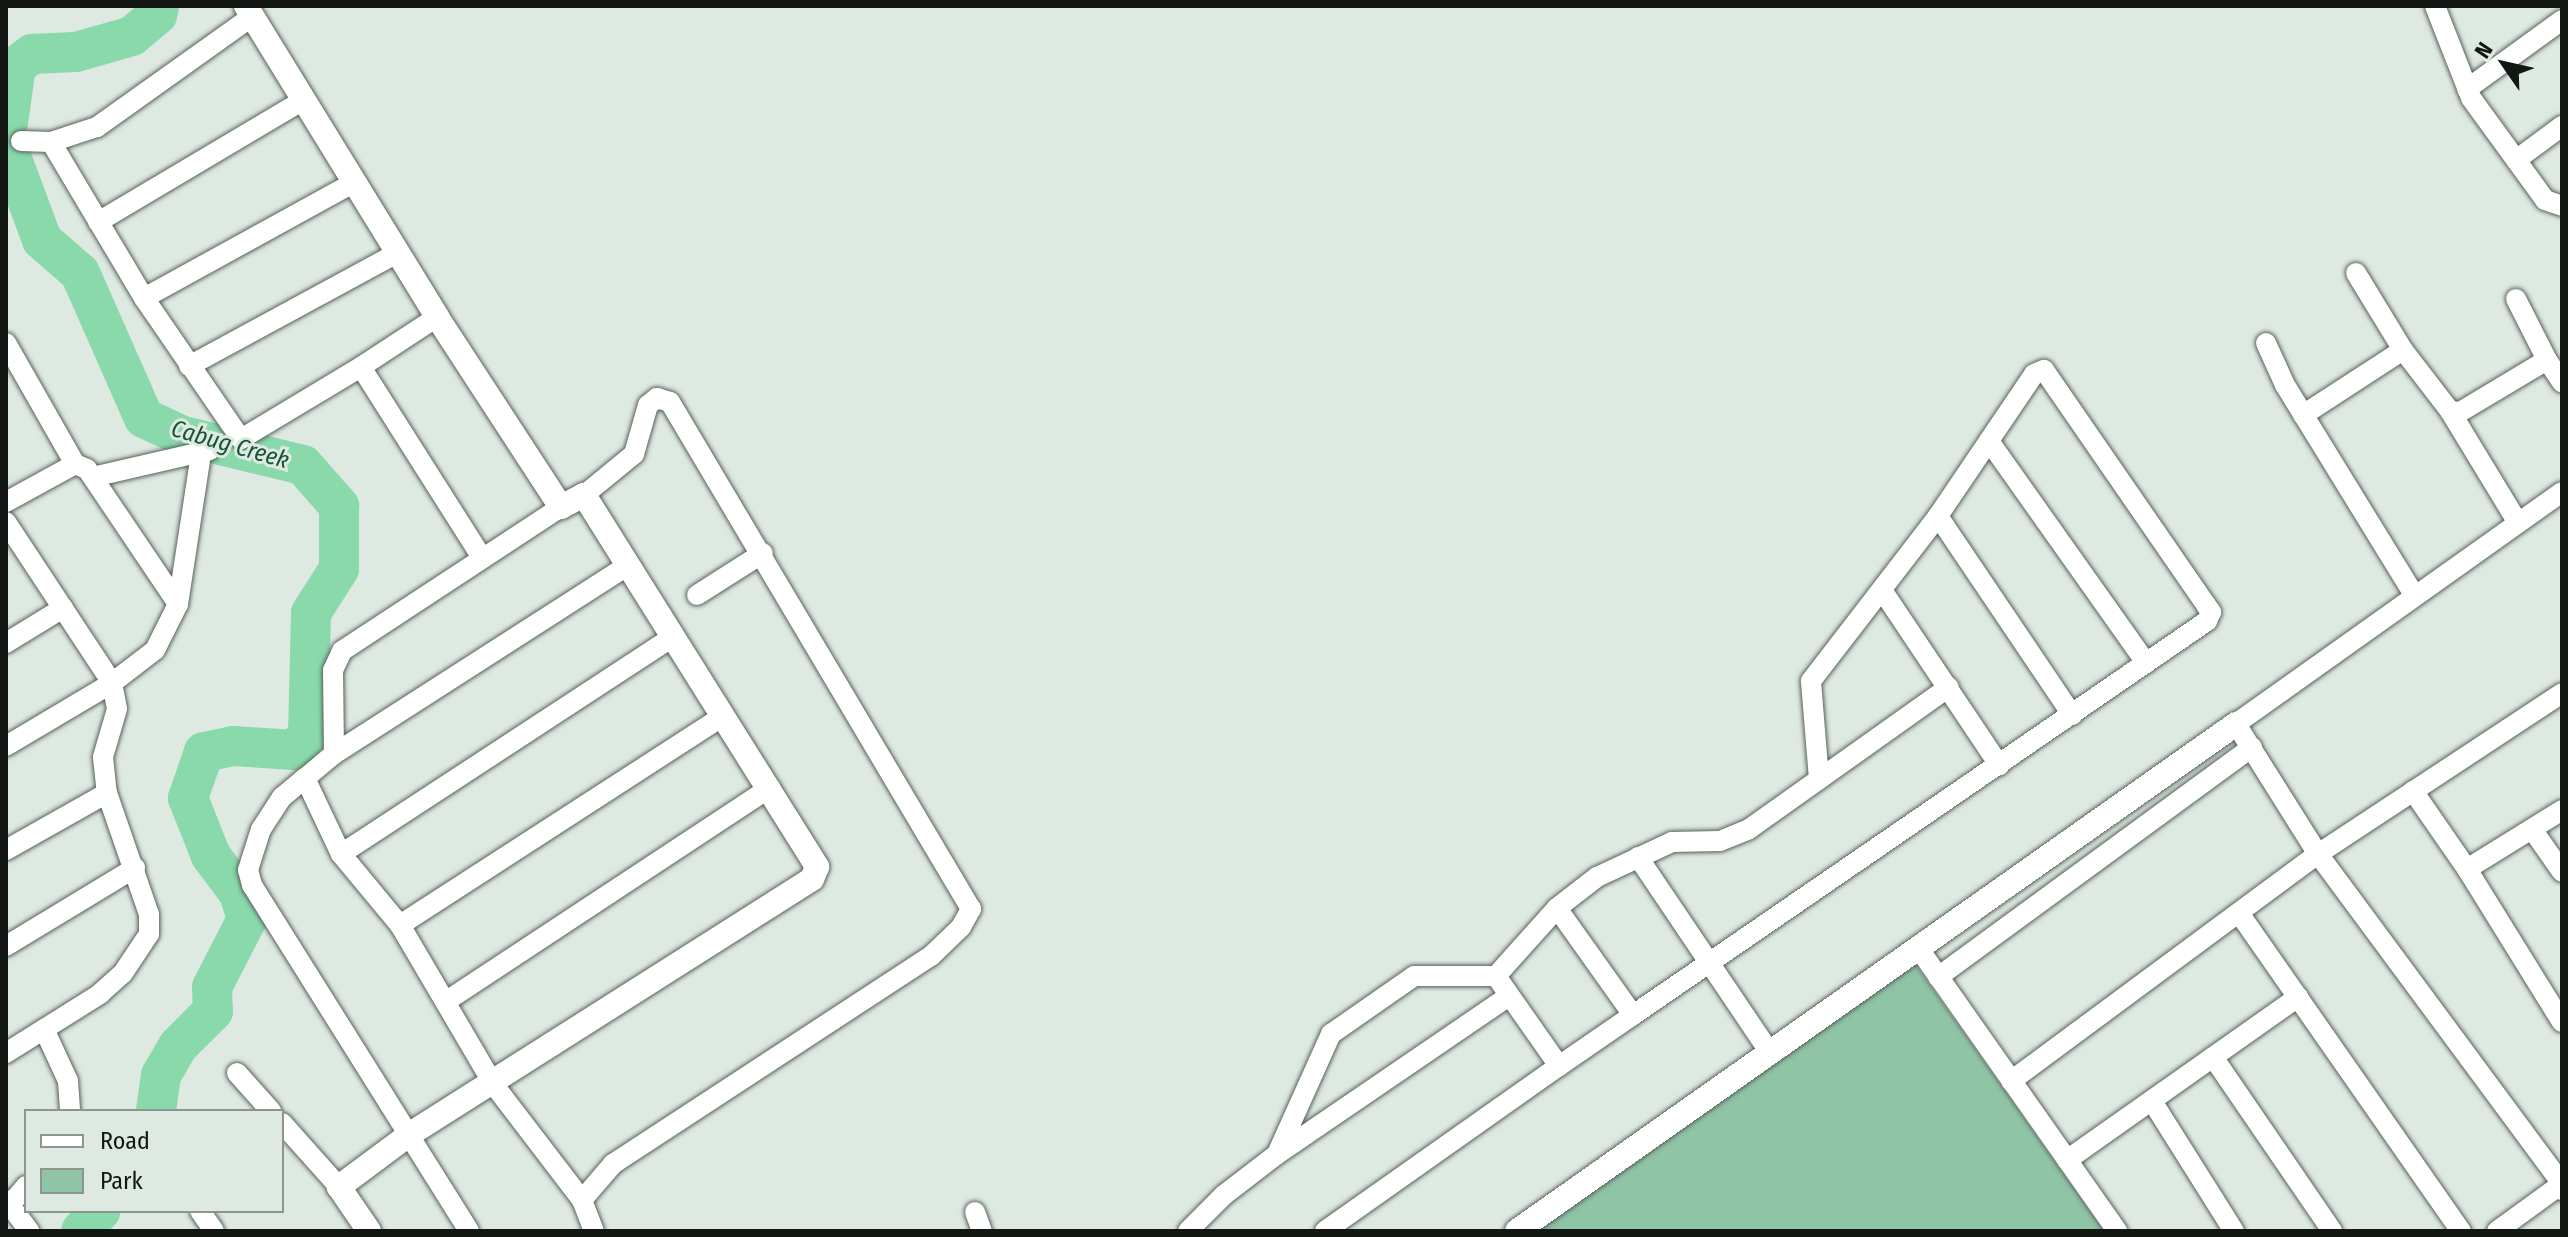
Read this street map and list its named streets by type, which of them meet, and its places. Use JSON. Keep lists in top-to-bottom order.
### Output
{
  "water": ["Cabug Creek"],
  "legend": ["Road", "Park"],
  "north": "top left"
}
